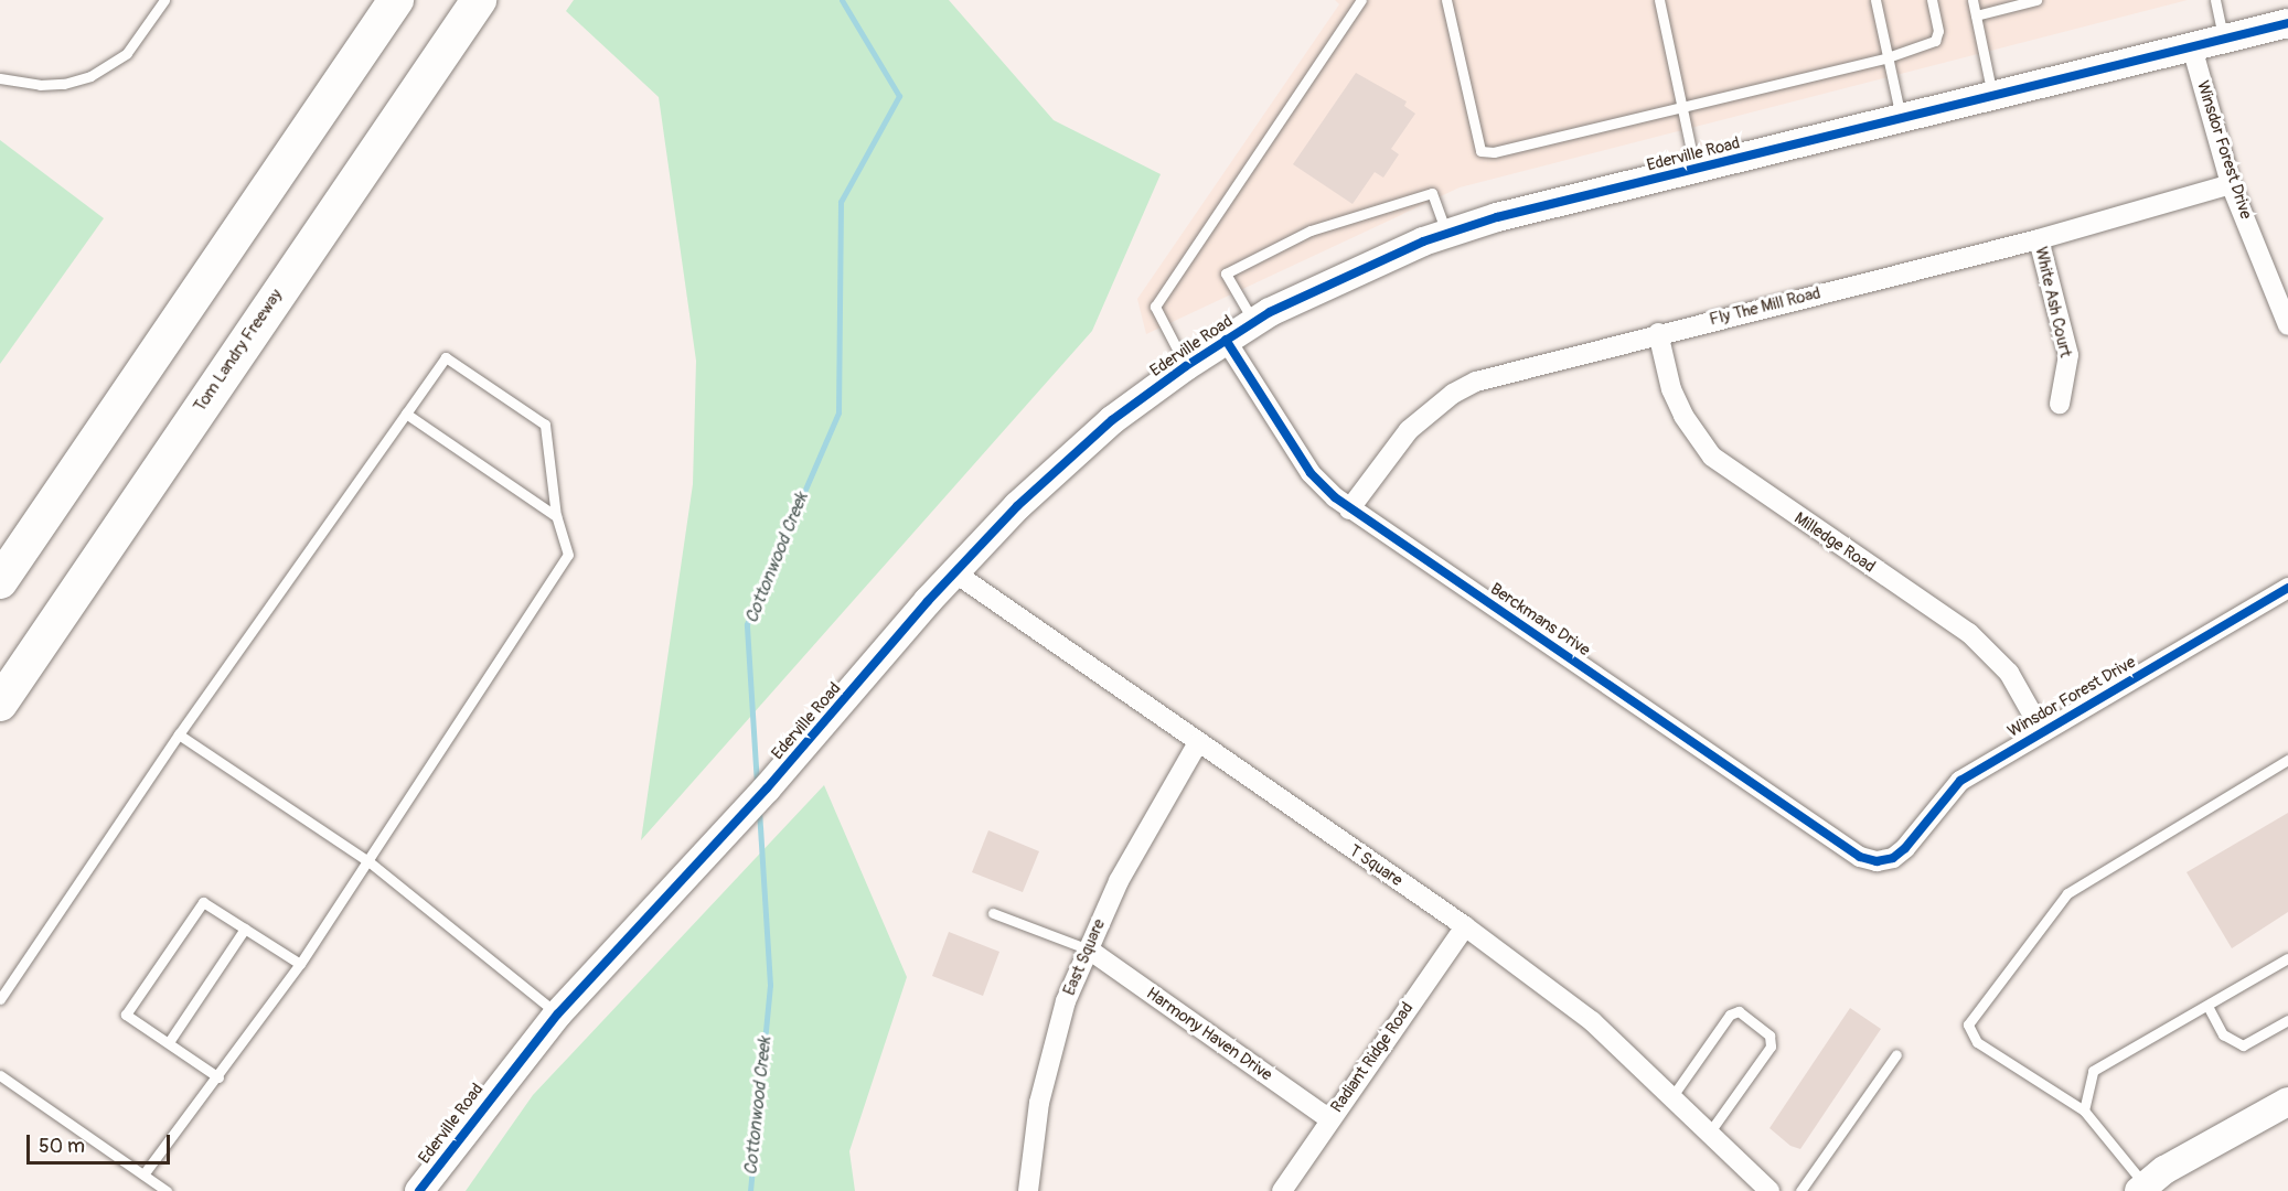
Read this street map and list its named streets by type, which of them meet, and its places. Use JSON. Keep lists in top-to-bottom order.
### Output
{
  "streets": {
    "highway": ["Tom Landry Freeway"],
    "street": [
      "Winsdor Forest Drive",
      "Ederville Road",
      "White Ash Court",
      "Fly The Mill Road",
      "Milledge Road",
      "Berckmans Drive",
      "T Square",
      "East Square",
      "Harmony Haven Drive",
      "Radiant Ridge Road"
    ]
  },
  "crossings": [
    ["Winsdor Forest Drive", "Ederville Road"],
    ["Winsdor Forest Drive", "Fly The Mill Road"],
    ["Winsdor Forest Drive", "Milledge Road"],
    ["Winsdor Forest Drive", "Berckmans Drive"],
    ["Ederville Road", "Berckmans Drive"],
    ["Ederville Road", "T Square"],
    ["White Ash Court", "Fly The Mill Road"],
    ["Fly The Mill Road", "Milledge Road"],
    ["Fly The Mill Road", "Berckmans Drive"],
    ["T Square", "East Square"],
    ["T Square", "Radiant Ridge Road"],
    ["East Square", "Harmony Haven Drive"],
    ["Harmony Haven Drive", "Radiant Ridge Road"]
  ],
  "water": ["Cottonwood Creek"],
  "scale_bar": "50 m"
}
